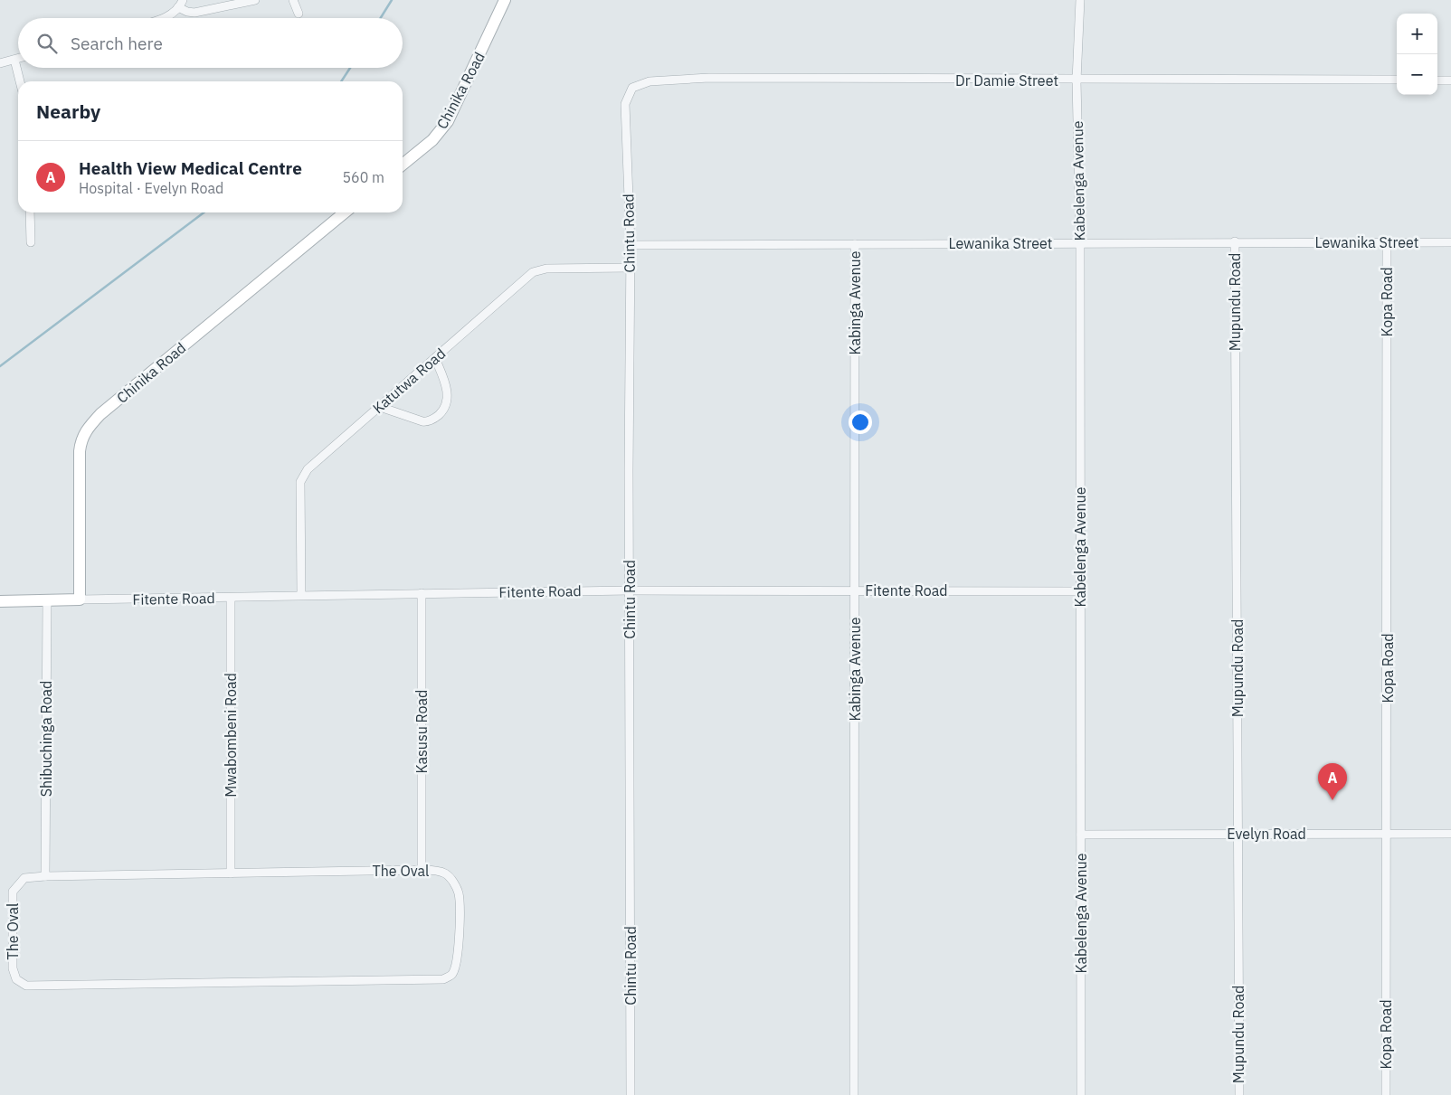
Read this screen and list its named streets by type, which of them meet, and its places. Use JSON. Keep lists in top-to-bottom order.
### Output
{
  "streets": {
    "main road": ["Chinika Road", "Fitente Road"],
    "street": [
      "Dr Damie Street",
      "Kabelenga Avenue",
      "Chintu Road",
      "Lewanika Street",
      "Mupundu Road",
      "Kopa Road",
      "Kabinga Avenue",
      "Katutwa Road",
      "Kasusu Road",
      "Mwabombeni Road",
      "Shibuchinga Road",
      "Evelyn Road",
      "The Oval"
    ]
  },
  "crossings": [
    ["Dr Damie Street", "Kabelenga Avenue"],
    ["Dr Damie Street", "Chintu Road"],
    ["Chinika Road", "Fitente Road"],
    ["Kabelenga Avenue", "Lewanika Street"],
    ["Kabelenga Avenue", "Fitente Road"],
    ["Kabelenga Avenue", "Evelyn Road"],
    ["Chintu Road", "Lewanika Street"],
    ["Chintu Road", "Katutwa Road"],
    ["Chintu Road", "Fitente Road"],
    ["Lewanika Street", "Mupundu Road"],
    ["Lewanika Street", "Kopa Road"],
    ["Lewanika Street", "Kabinga Avenue"],
    ["Mupundu Road", "Evelyn Road"],
    ["Kopa Road", "Evelyn Road"],
    ["Kabinga Avenue", "Fitente Road"],
    ["Katutwa Road", "Fitente Road"],
    ["Fitente Road", "Kasusu Road"],
    ["Fitente Road", "Mwabombeni Road"],
    ["Fitente Road", "Shibuchinga Road"],
    ["Kasusu Road", "The Oval"],
    ["Mwabombeni Road", "The Oval"],
    ["Shibuchinga Road", "The Oval"]
  ],
  "page": {
    "map_buttons": ["+", "−"],
    "search": "Search here",
    "heading": "Nearby",
    "list": [
      {
        "mark": "A",
        "name": "Health View Medical Centre",
        "note": "Hospital · Evelyn Road",
        "value": "560 m"
      }
    ],
    "pins": "A"
  }
}
